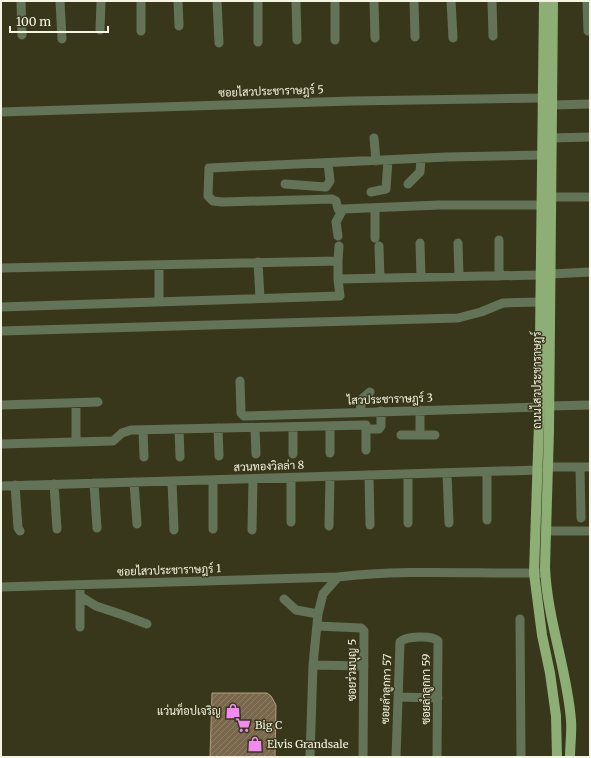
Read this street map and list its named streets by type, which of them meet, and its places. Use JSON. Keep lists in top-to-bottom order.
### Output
{
  "streets": {
    "main road": ["ถนนไสวประชาราษฎร์"],
    "street": [
      "ซอยไสวประชาราษฎร์ 5",
      "ไสวประชาราษฎร์ 3",
      "สวนทองวิลล่า 8",
      "ซอยไสวประชาราษฎร์ 1",
      "ซอยร่วมบุญ 5",
      "ซอยลำลูกกา 57",
      "ซอยลำลูกกา 59"
    ]
  },
  "crossings": [
    ["ซอยไสวประชาราษฎร์ 5", "ถนนไสวประชาราษฎร์"],
    ["ถนนไสวประชาราษฎร์", "ไสวประชาราษฎร์ 3"],
    ["ถนนไสวประชาราษฎร์", "สวนทองวิลล่า 8"],
    ["ถนนไสวประชาราษฎร์", "ซอยไสวประชาราษฎร์ 1"],
    ["ซอยลำลูกกา 57", "ซอยลำลูกกา 59"]
  ],
  "places": {
    "shop": ["แว่นท็อปเจริญ", "Elvis Grandsale"],
    "supermarket": ["Big C"]
  },
  "scale_bar": "100 m"
}
